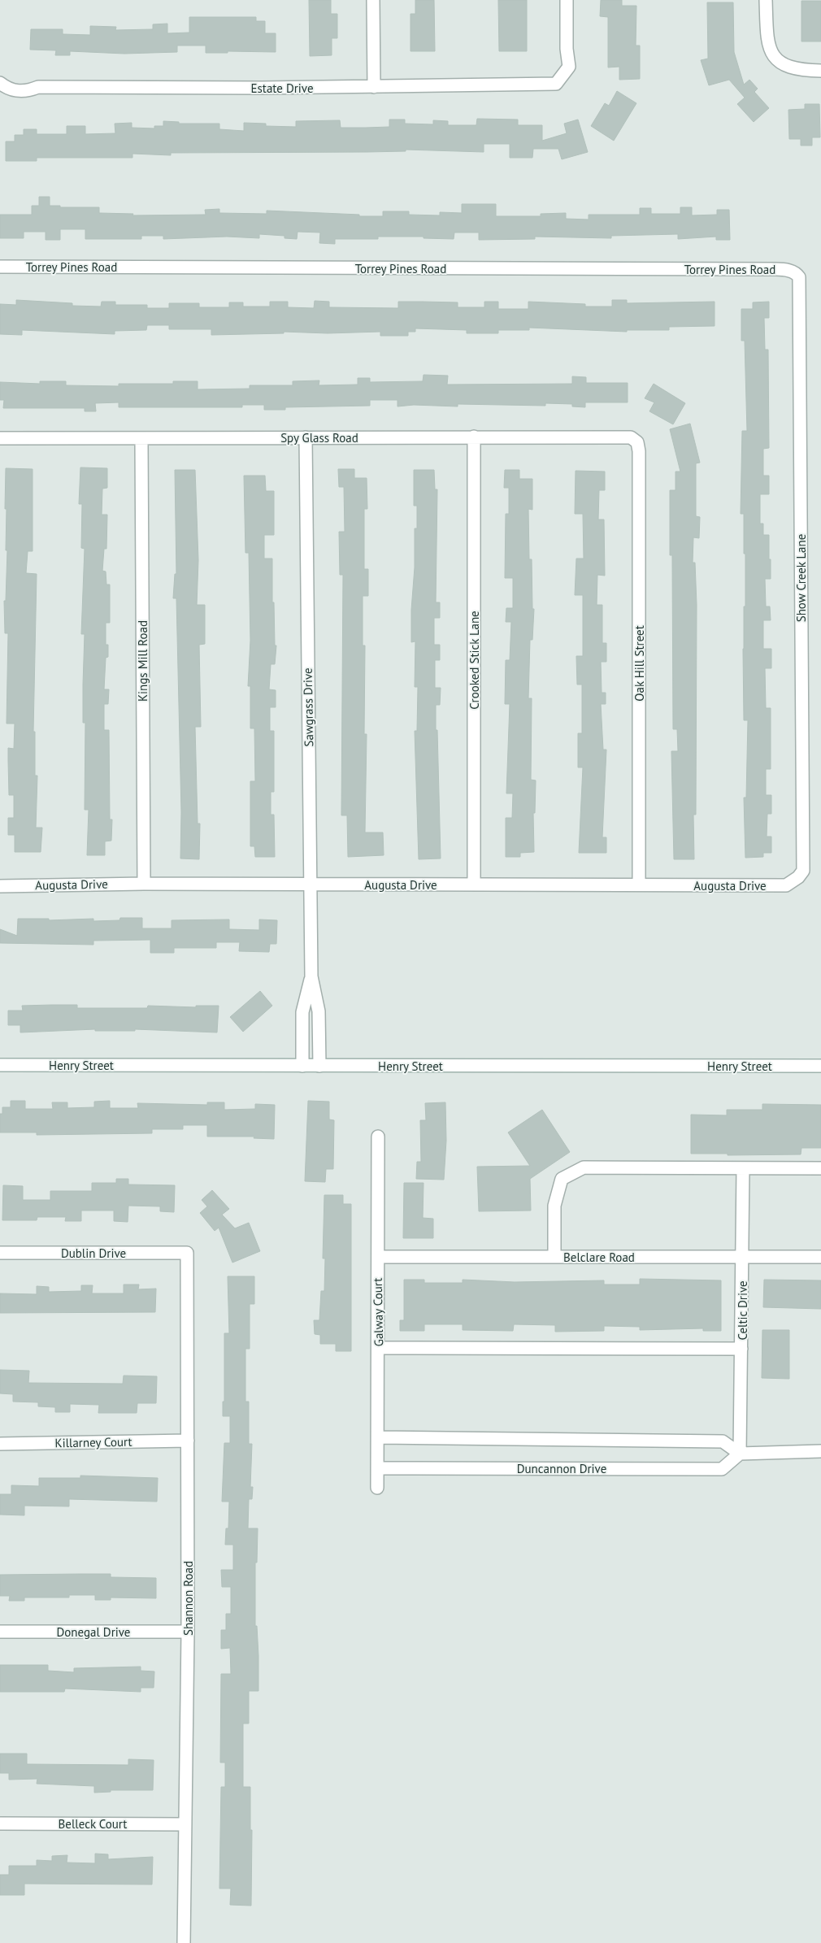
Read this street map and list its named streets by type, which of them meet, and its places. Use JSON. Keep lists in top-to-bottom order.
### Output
{
  "streets": {
    "street": [
      "Estate Drive",
      "Torrey Pines Road",
      "Spy Glass Road",
      "Show Creek Lane",
      "Crooked Stick Lane",
      "Kings Mill Road",
      "Oak Hill Street",
      "Sawgrass Drive",
      "Augusta Drive",
      "Henry Street",
      "Dublin Drive",
      "Belclare Road",
      "Celtic Drive",
      "Galway Court",
      "Killarney Court",
      "Duncannon Drive",
      "Shannon Road",
      "Donegal Drive",
      "Belleck Court"
    ]
  },
  "crossings": [
    ["Torrey Pines Road", "Show Creek Lane"],
    ["Spy Glass Road", "Crooked Stick Lane"],
    ["Spy Glass Road", "Kings Mill Road"],
    ["Spy Glass Road", "Oak Hill Street"],
    ["Spy Glass Road", "Sawgrass Drive"],
    ["Show Creek Lane", "Augusta Drive"],
    ["Crooked Stick Lane", "Augusta Drive"],
    ["Kings Mill Road", "Augusta Drive"],
    ["Oak Hill Street", "Augusta Drive"],
    ["Sawgrass Drive", "Augusta Drive"],
    ["Sawgrass Drive", "Henry Street"],
    ["Dublin Drive", "Shannon Road"],
    ["Belclare Road", "Celtic Drive"],
    ["Belclare Road", "Galway Court"],
    ["Celtic Drive", "Duncannon Drive"],
    ["Galway Court", "Duncannon Drive"],
    ["Killarney Court", "Shannon Road"],
    ["Shannon Road", "Donegal Drive"],
    ["Shannon Road", "Belleck Court"]
  ]
}
